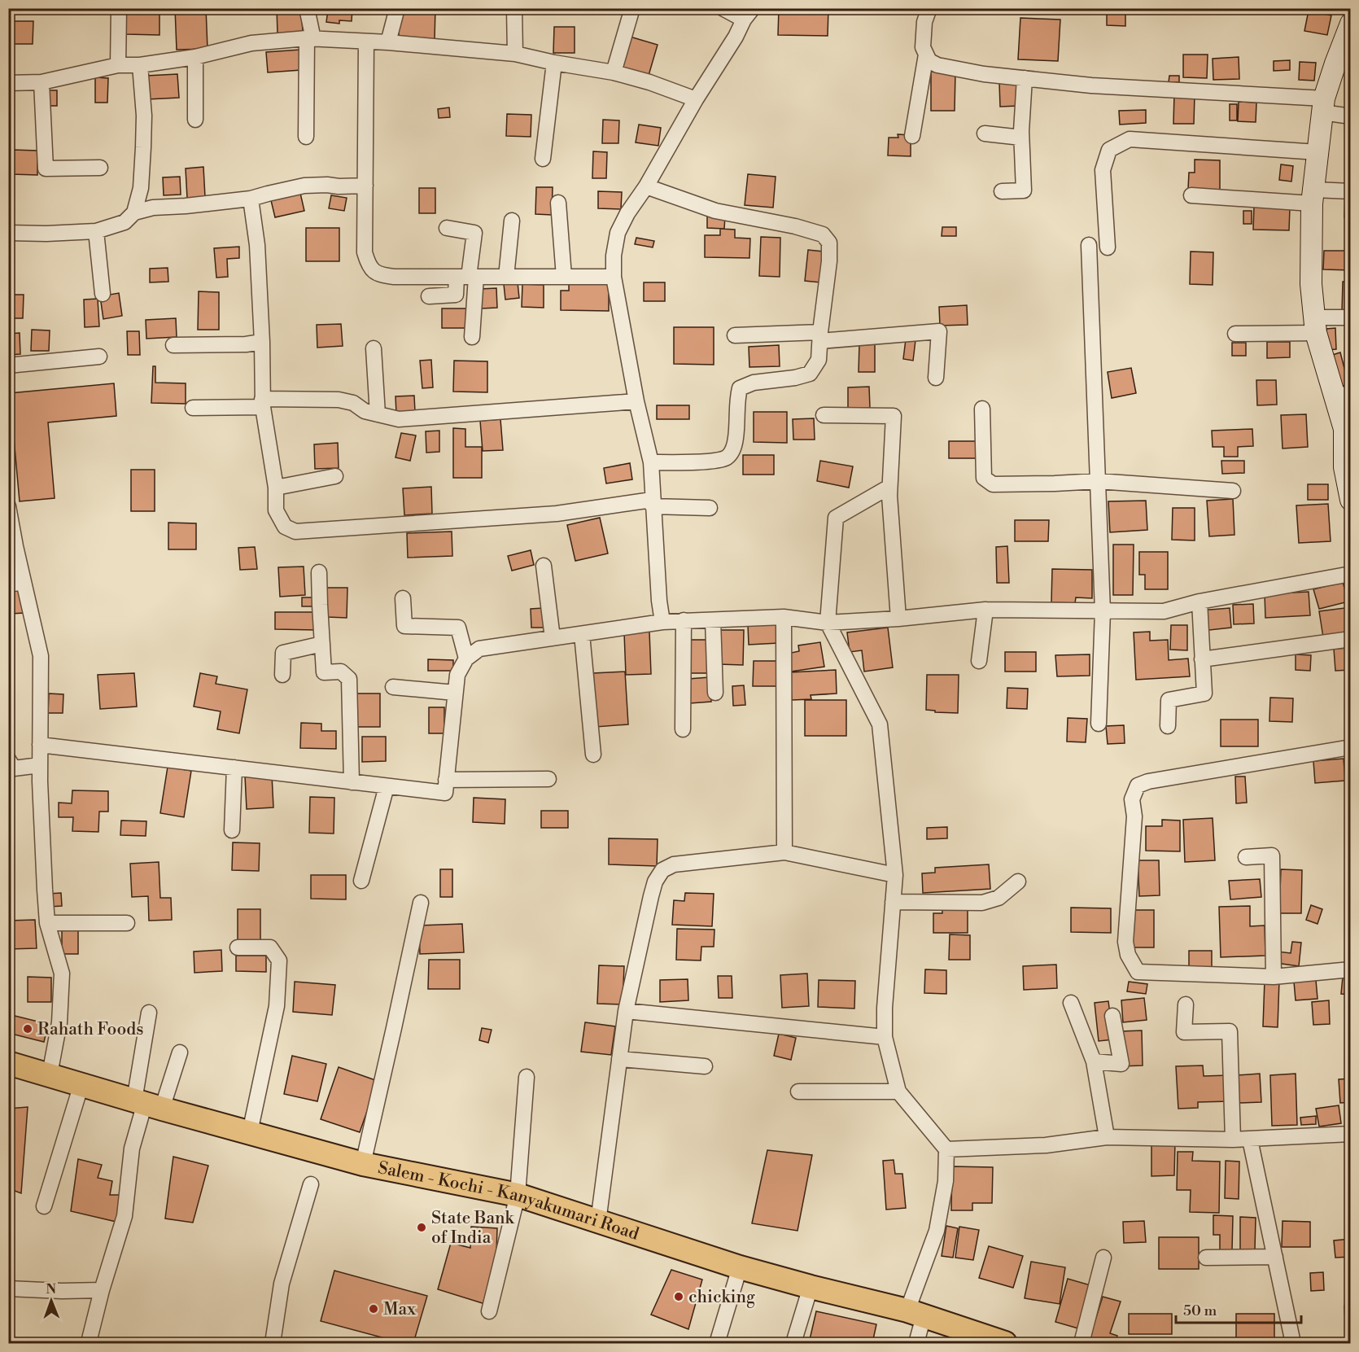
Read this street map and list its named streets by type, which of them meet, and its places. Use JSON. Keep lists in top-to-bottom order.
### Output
{
  "streets": {
    "main road": ["Salem - Kochi - Kanyakumari Road"]
  },
  "places": [
    "Rahath Foods",
    "State Bank of India",
    "chicking",
    "Max"
  ],
  "scale_bar": "50 m",
  "north": "top"
}
